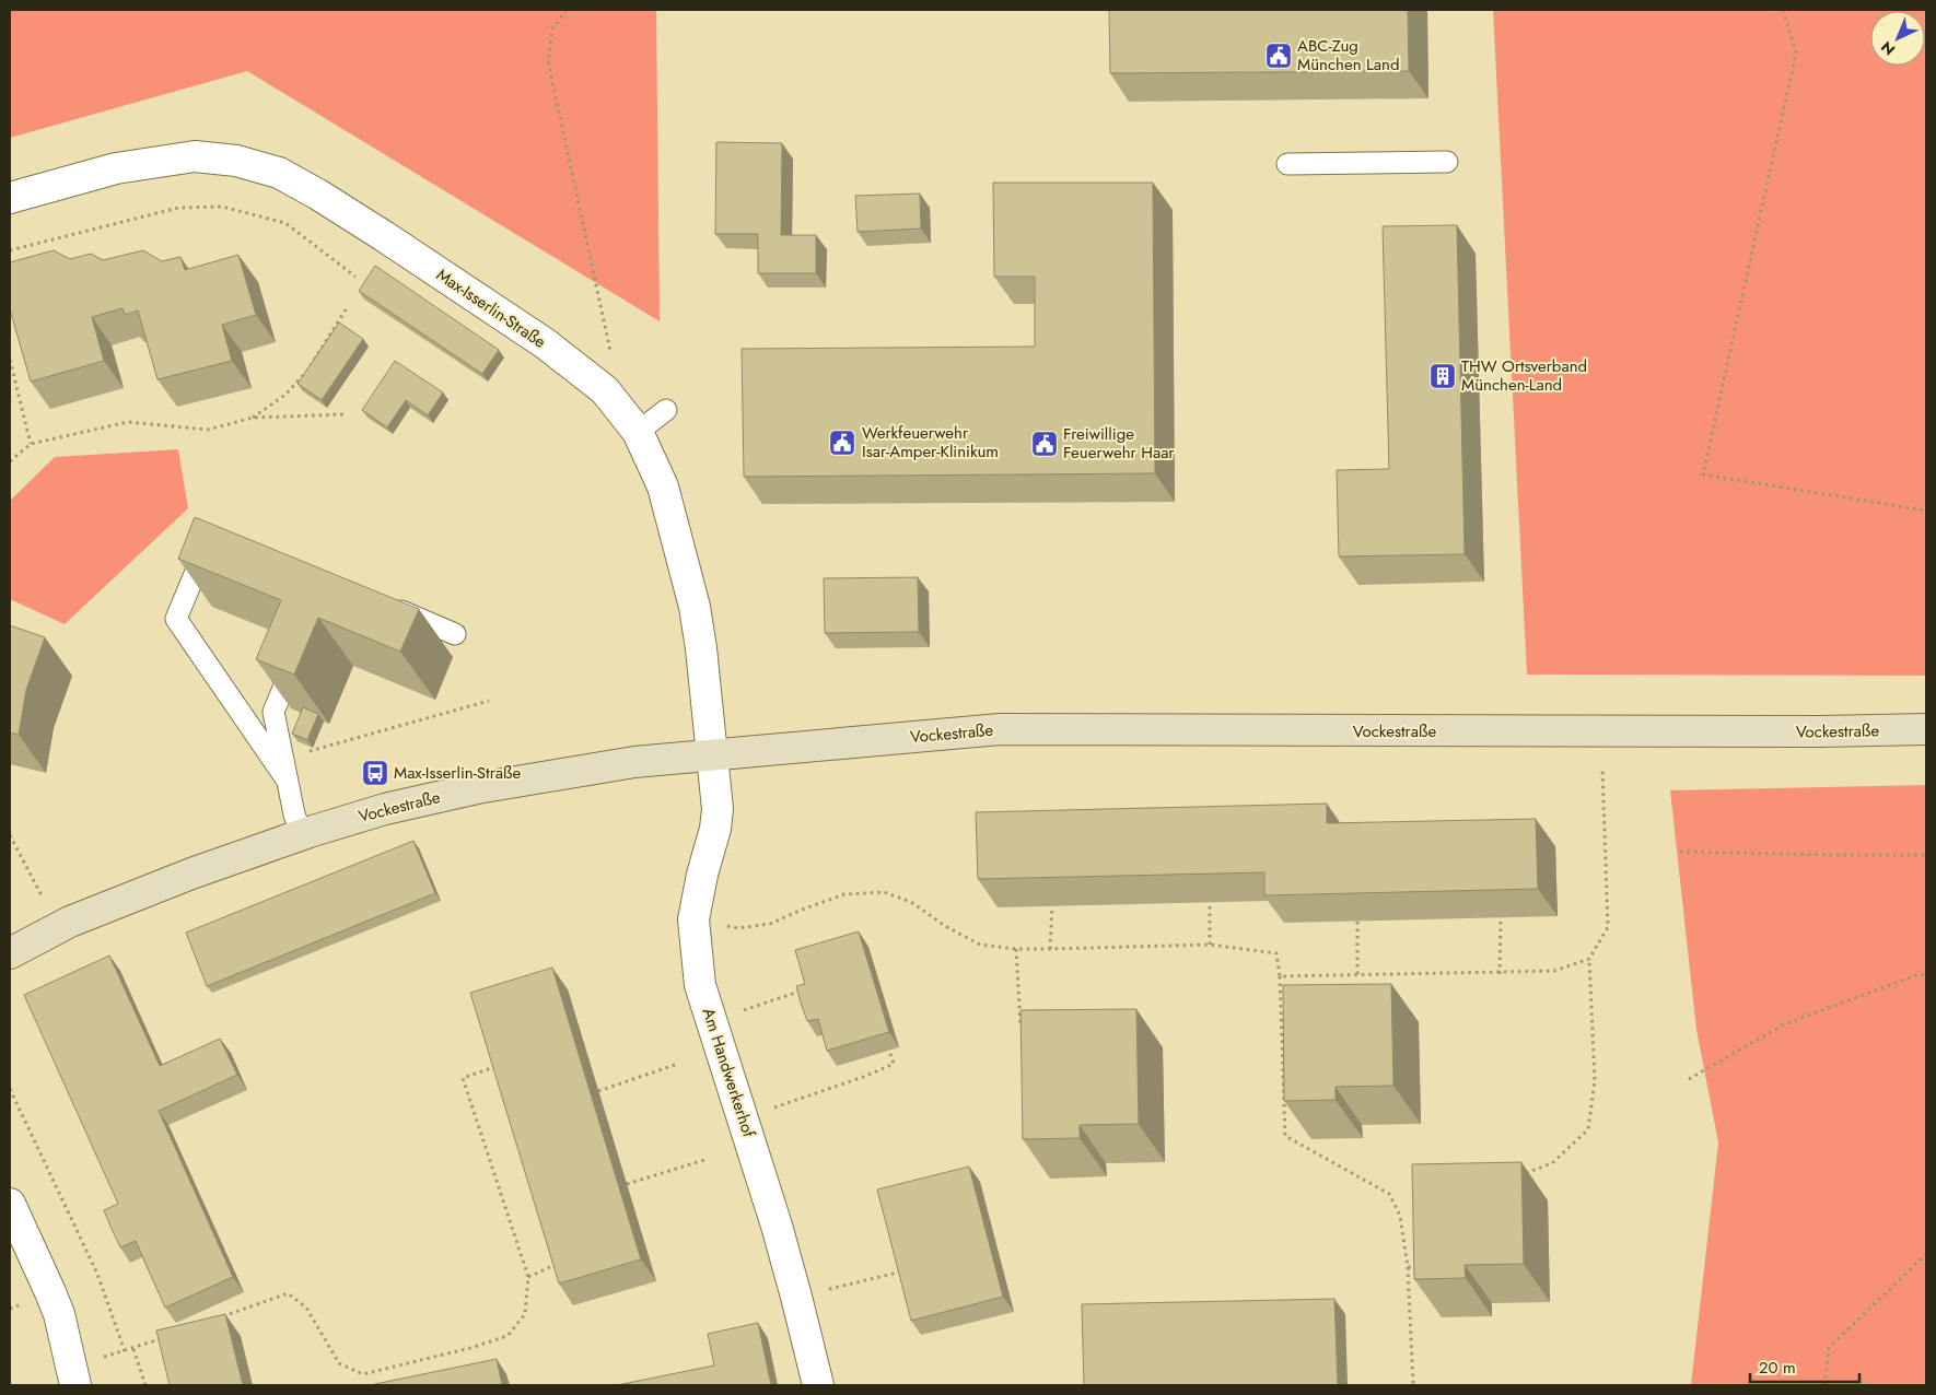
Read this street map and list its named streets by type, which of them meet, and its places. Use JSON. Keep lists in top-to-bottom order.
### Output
{
  "streets": {
    "main road": ["Vockestraße"],
    "street": ["Max-Isserlin-Straße", "Am Handwerkerhof"]
  },
  "crossings": [
    ["Max-Isserlin-Straße", "Vockestraße"],
    ["Max-Isserlin-Straße", "Am Handwerkerhof"],
    ["Vockestraße", "Am Handwerkerhof"]
  ],
  "places": {
    "public building": ["ABC-Zug München Land", "Werkfeuerwehr Isar-Amper-Klinikum", "Freiwillige Feuerwehr Haar"],
    "building": ["THW Ortsverband München-Land"],
    "bus stop": ["Max-Isserlin-Straße"]
  },
  "scale_bar": "20 m",
  "north": "bottom left"
}
